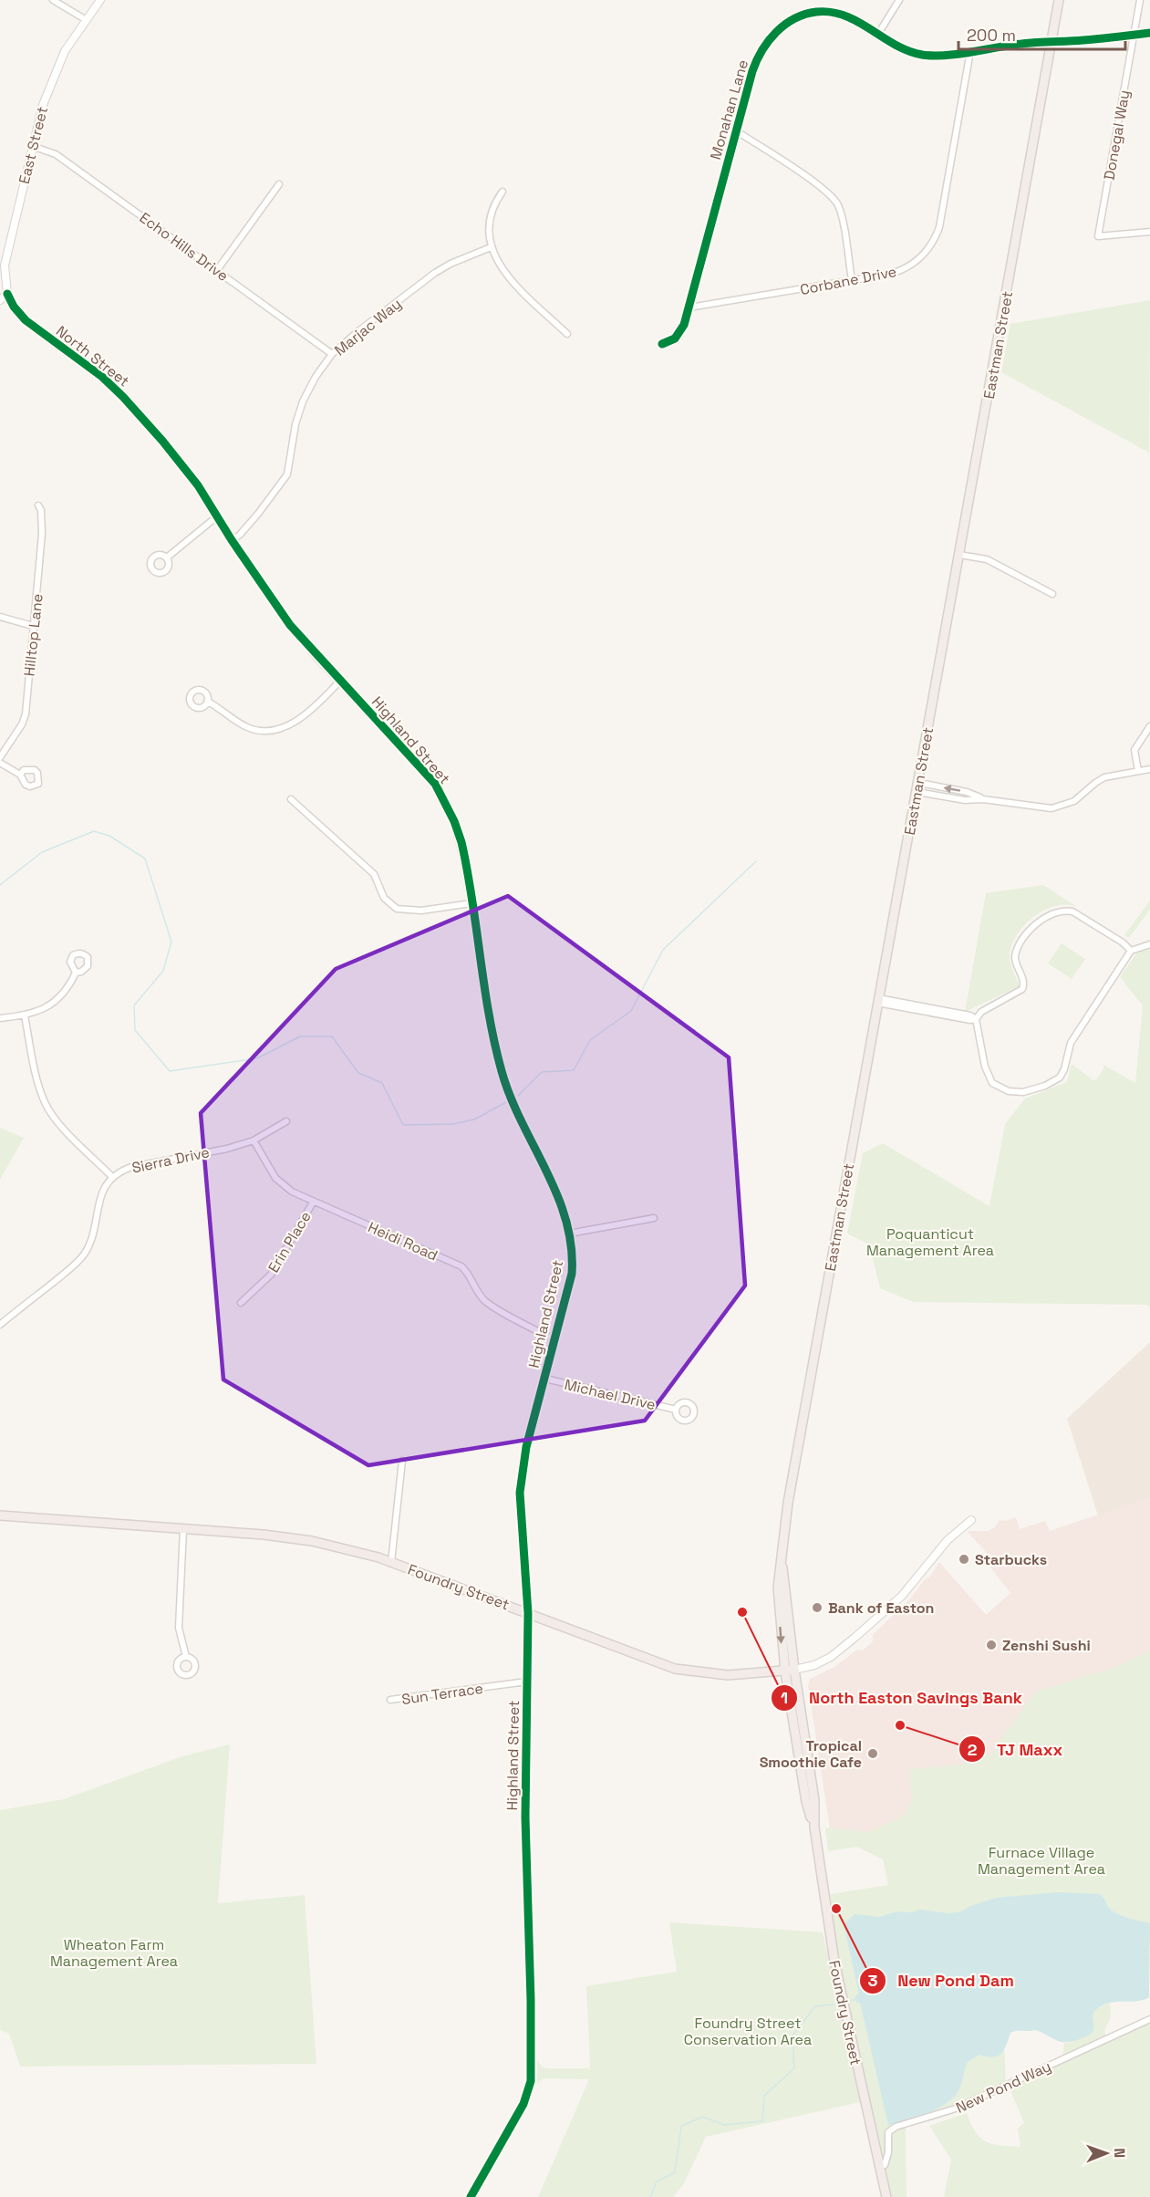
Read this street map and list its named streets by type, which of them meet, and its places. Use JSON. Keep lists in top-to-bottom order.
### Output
{
  "streets": {
    "highway": ["Foundry Street"],
    "main road": ["Eastman Street"],
    "street": [
      "Monahan Lane",
      "Donegal Way",
      "East Street",
      "Echo Hills Drive",
      "Corbane Drive",
      "Marjac Way",
      "North Street",
      "Hilltop Lane",
      "Highland Street",
      "Sierra Drive",
      "Heidi Road",
      "Erin Place",
      "Michael Drive",
      "Sun Terrace",
      "New Pond Way"
    ]
  },
  "crossings": [
    ["Monahan Lane", "Donegal Way"],
    ["Monahan Lane", "Corbane Drive"],
    ["Monahan Lane", "Eastman Street"],
    ["East Street", "Echo Hills Drive"],
    ["East Street", "North Street"],
    ["Echo Hills Drive", "Marjac Way"],
    ["Marjac Way", "Highland Street"],
    ["Eastman Street", "Foundry Street"],
    ["North Street", "Highland Street"],
    ["Highland Street", "Heidi Road"],
    ["Highland Street", "Michael Drive"],
    ["Highland Street", "Foundry Street"],
    ["Highland Street", "Sun Terrace"],
    ["Sierra Drive", "Heidi Road"],
    ["Heidi Road", "Erin Place"],
    ["Foundry Street", "New Pond Way"]
  ],
  "parks": [
    "Poquanticut Management Area",
    "Furnace Village Management Area",
    "Wheaton Farm Management Area",
    "Foundry Street Conservation Area"
  ],
  "places": [
    "Starbucks",
    "Bank of Easton",
    "North Easton Savings Bank",
    "Zenshi Sushi",
    "TJ Maxx",
    "Tropical Smoothie Cafe",
    "New Pond Dam"
  ],
  "scale_bar": "200 m",
  "north": "right"
}
